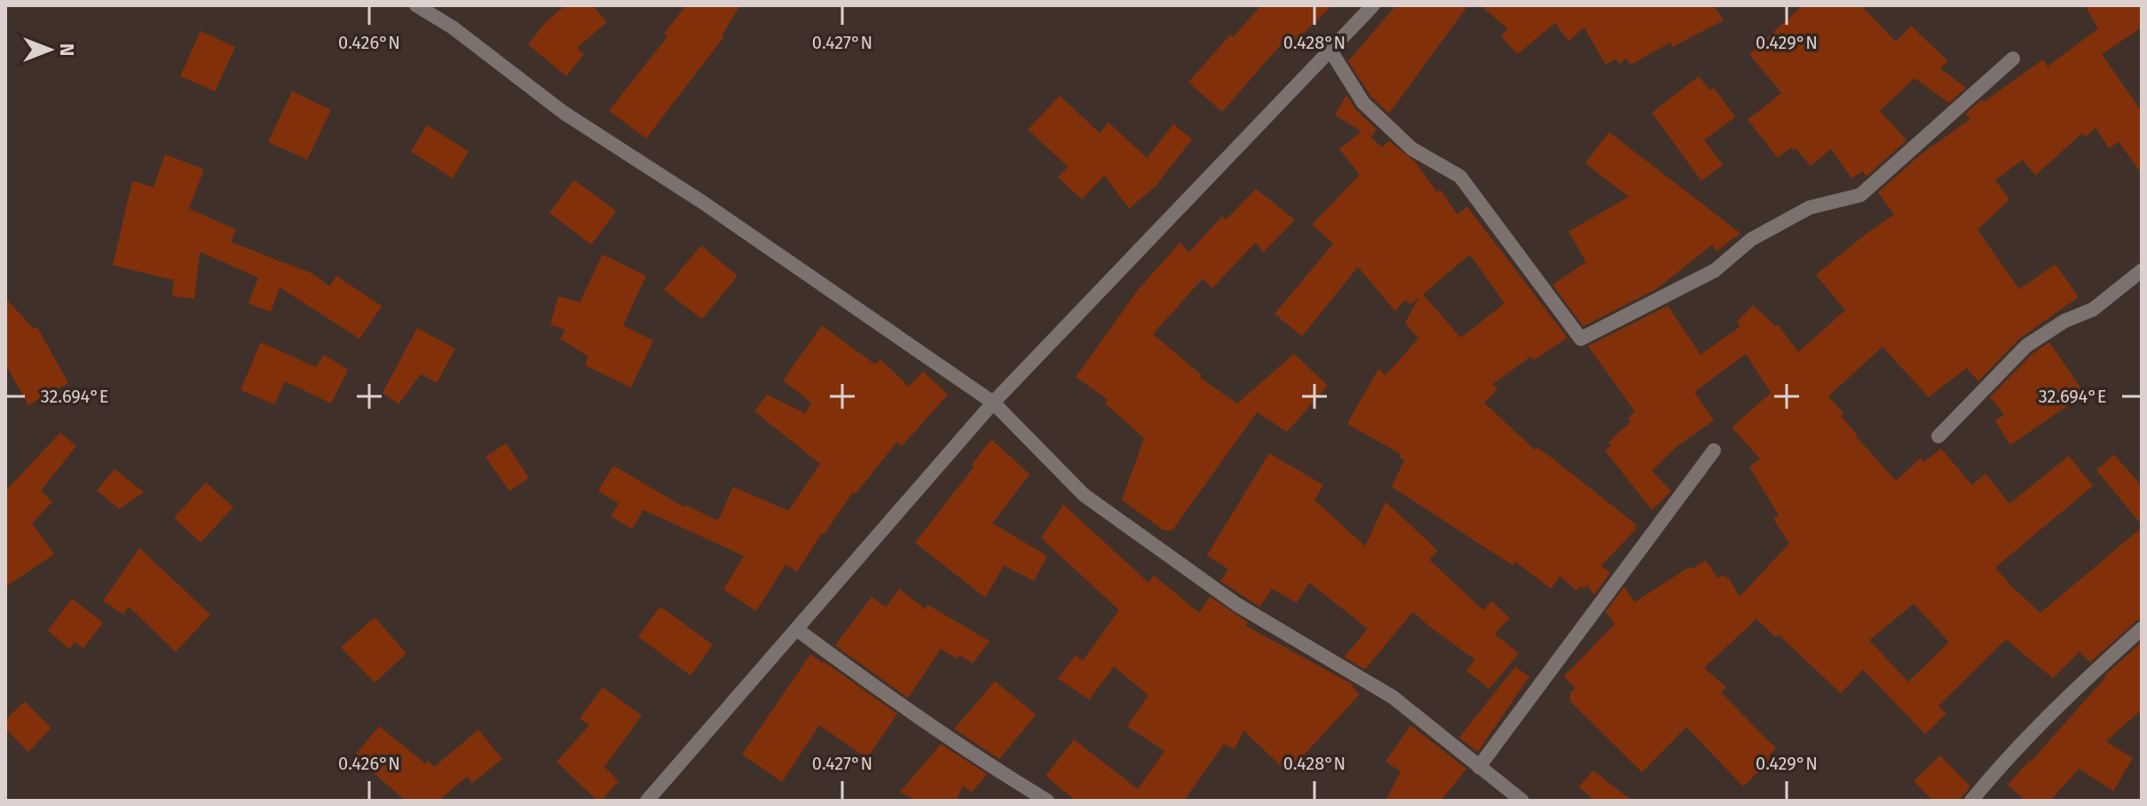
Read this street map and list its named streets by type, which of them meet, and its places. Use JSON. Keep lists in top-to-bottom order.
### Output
{
  "north": "right",
  "coordinates": [
    "0.426°N",
    "0.427°N",
    "0.428°N",
    "0.429°N",
    "32.694°E"
  ]
}
